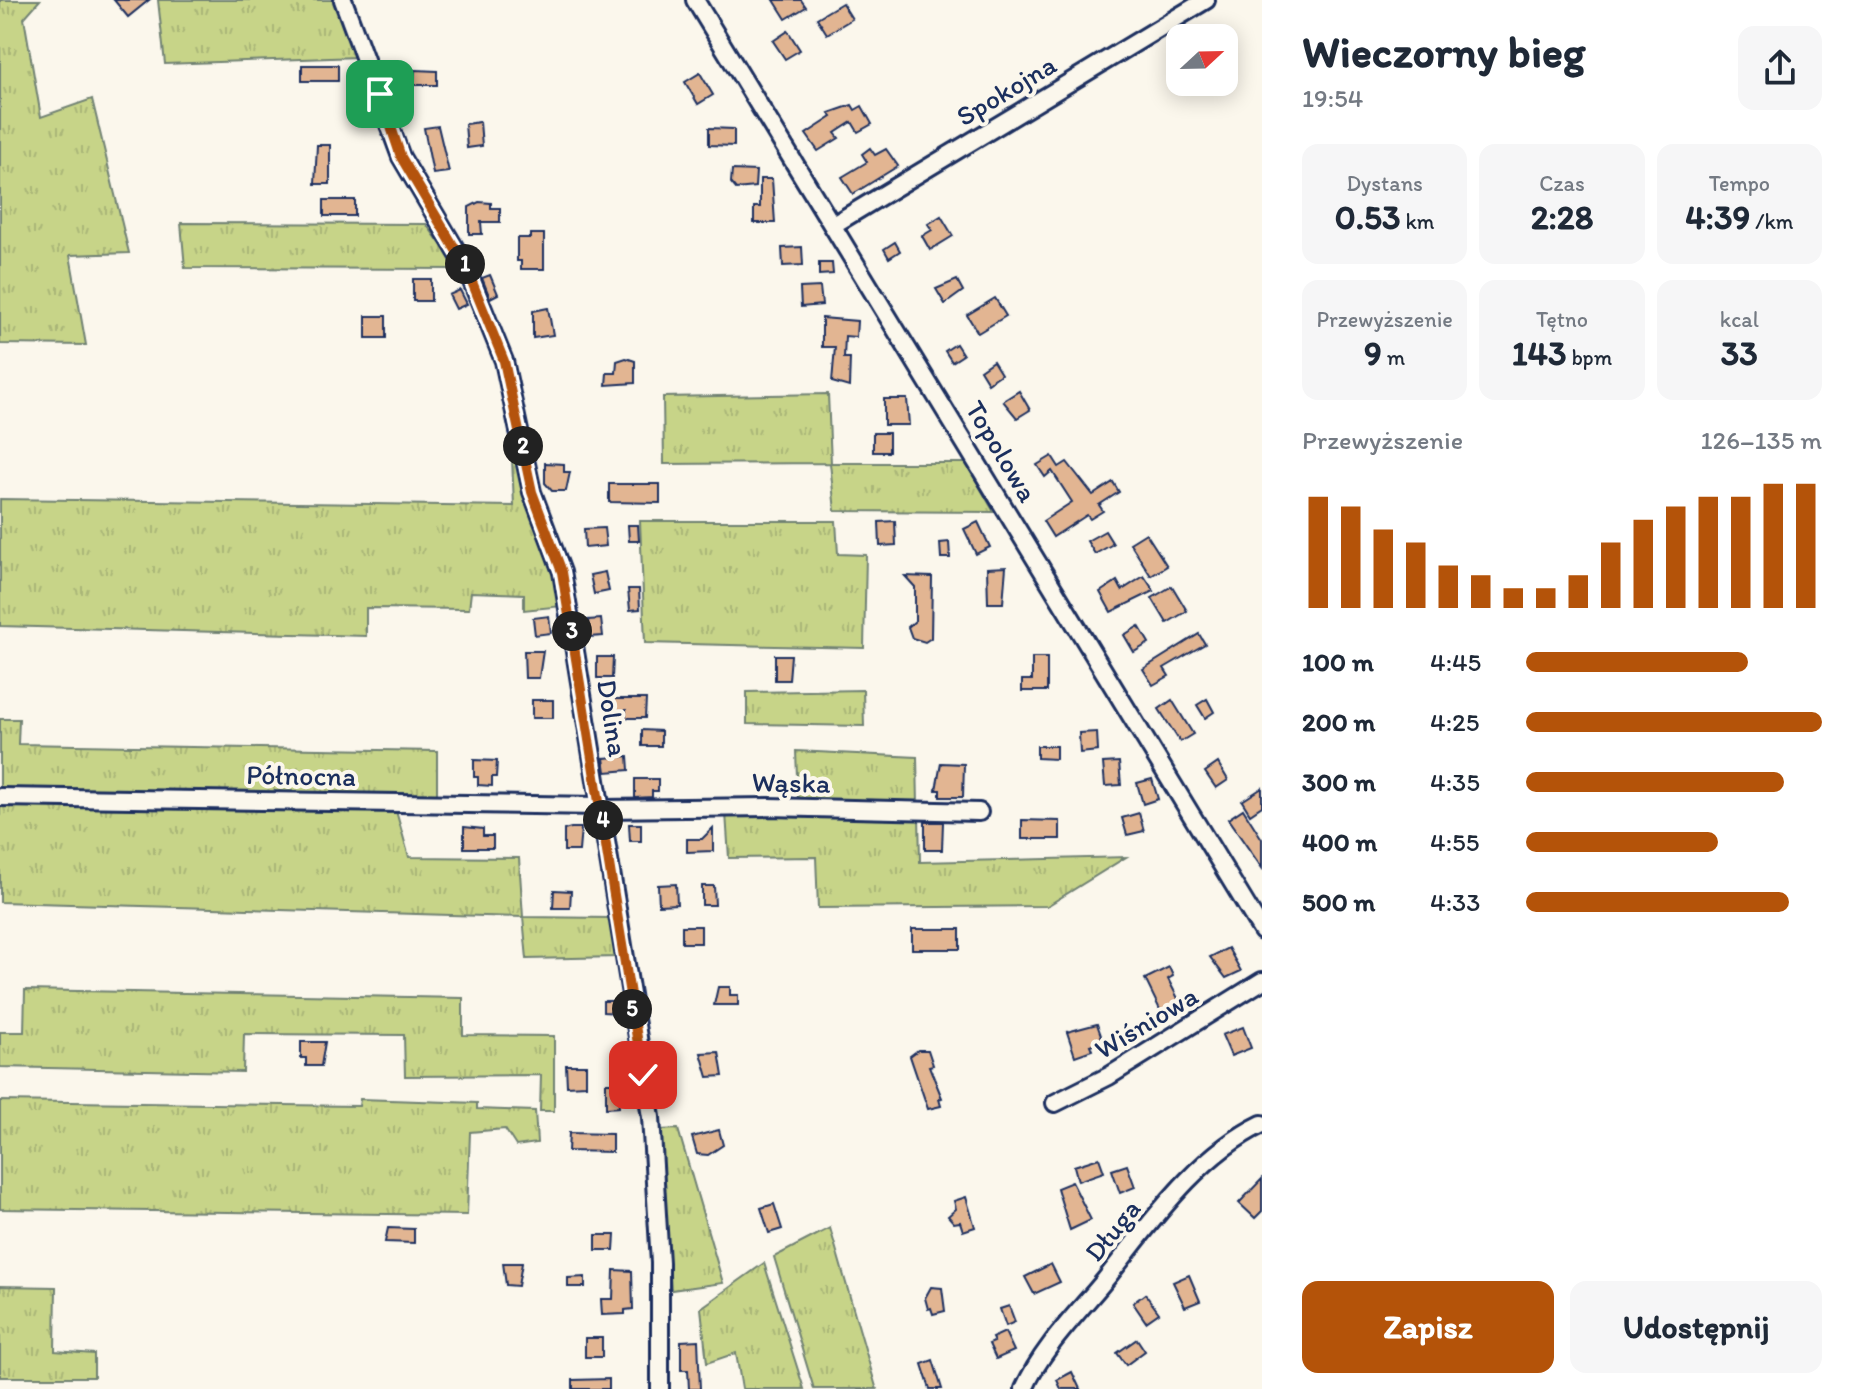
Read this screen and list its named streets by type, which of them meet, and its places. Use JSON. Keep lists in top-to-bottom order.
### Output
{
  "streets": {
    "street": [
      "Spokojna",
      "Topolowa",
      "Dolina",
      "Północna",
      "Wąska",
      "Wiśniowa",
      "Długa"
    ]
  },
  "crossings": [
    ["Spokojna", "Topolowa"],
    ["Dolina", "Północna"],
    ["Dolina", "Wąska"],
    ["Północna", "Wąska"]
  ],
  "north": "right",
  "page": {
    "heading": ["Wieczorny bieg", "19:54"],
    "stats": [
      ["Dystans", "0.53 km"],
      ["Czas", "2:28"],
      ["Tempo", "4:39 /km"],
      ["Przewyższenie", "9 m"],
      ["Tętno", "143 bpm"],
      ["kcal", "33"]
    ],
    "pins": [
      "1",
      "2",
      "3",
      "4",
      "5"
    ],
    "chart": ["Przewyższenie", "126–135 m"],
    "list": [
      {
        "name": "100 m",
        "note": "4:45"
      },
      {
        "name": "200 m",
        "note": "4:25"
      },
      {
        "name": "300 m",
        "note": "4:35"
      },
      {
        "name": "400 m",
        "note": "4:55"
      },
      {
        "name": "500 m",
        "note": "4:33"
      }
    ],
    "buttons": ["Zapisz", "Udostępnij"]
  }
}
